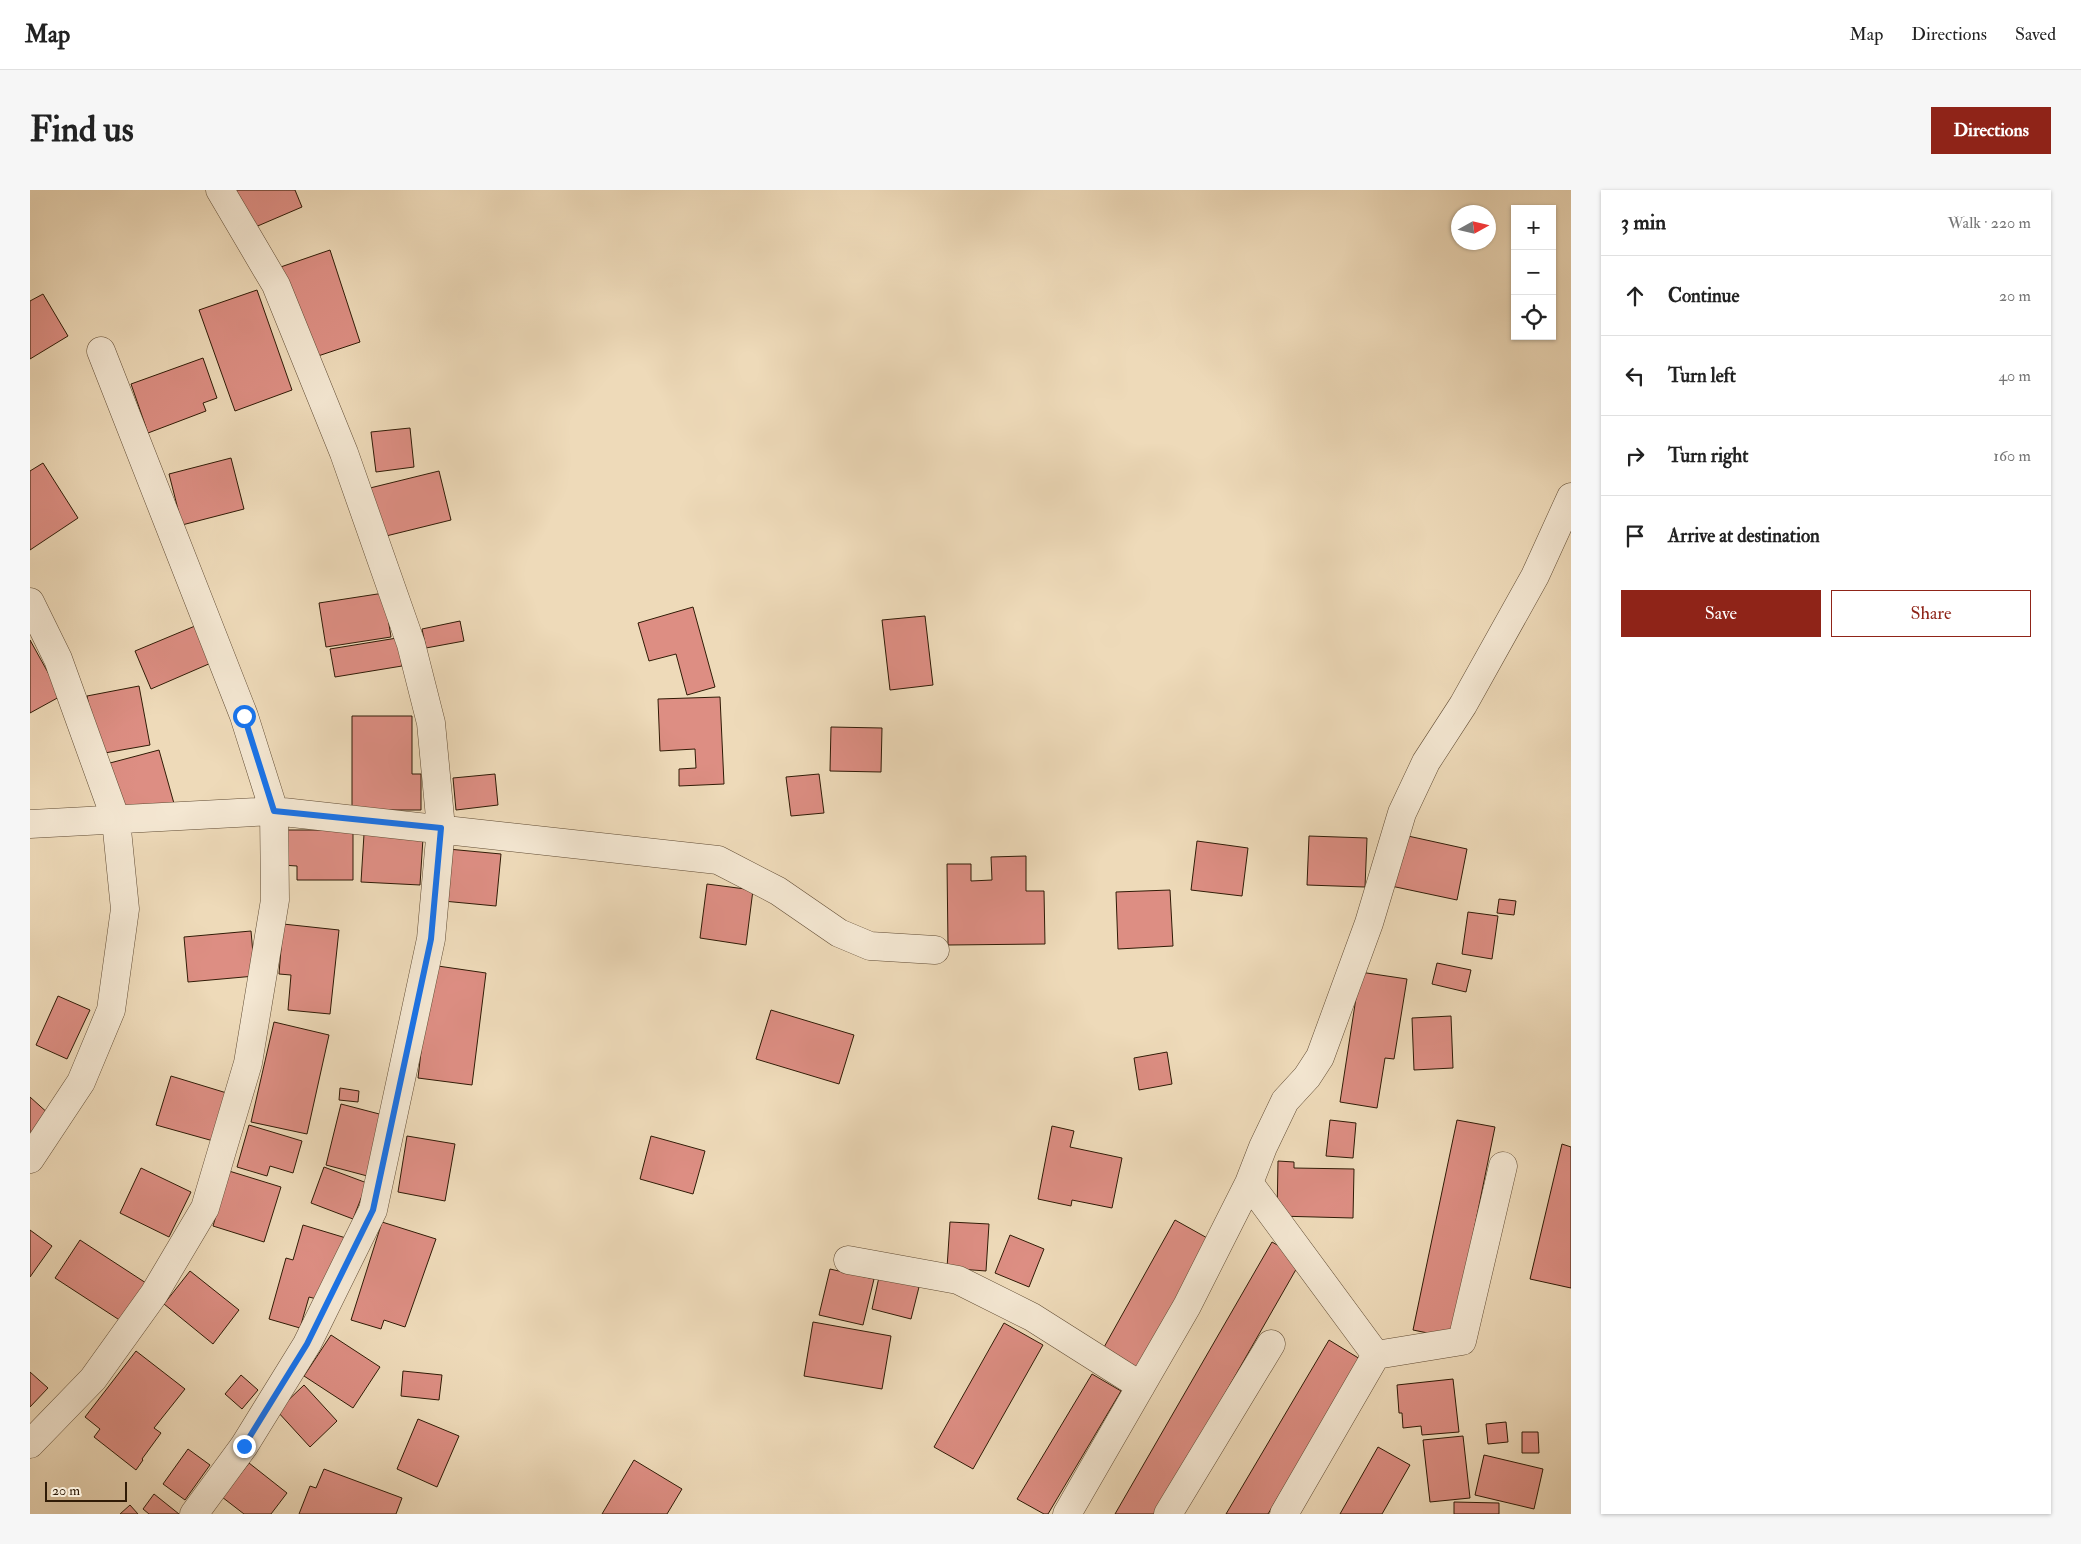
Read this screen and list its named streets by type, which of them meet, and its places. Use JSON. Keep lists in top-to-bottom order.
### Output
{
  "scale_bar": "20 m",
  "north": "right",
  "page": {
    "header": "Map",
    "nav": ["Map", "Directions", "Saved"],
    "buttons": [
      "Directions",
      ["Save", "Share"]
    ],
    "title": "Find us",
    "heading": ["3 min", "Walk · 220 m"],
    "map_buttons": ["+", "−"],
    "list": [
      ["Continue", "20 m"],
      ["Turn left", "40 m"],
      ["Turn right", "160 m"],
      "Arrive at destination"
    ],
    "scale": "20 m"
  }
}
